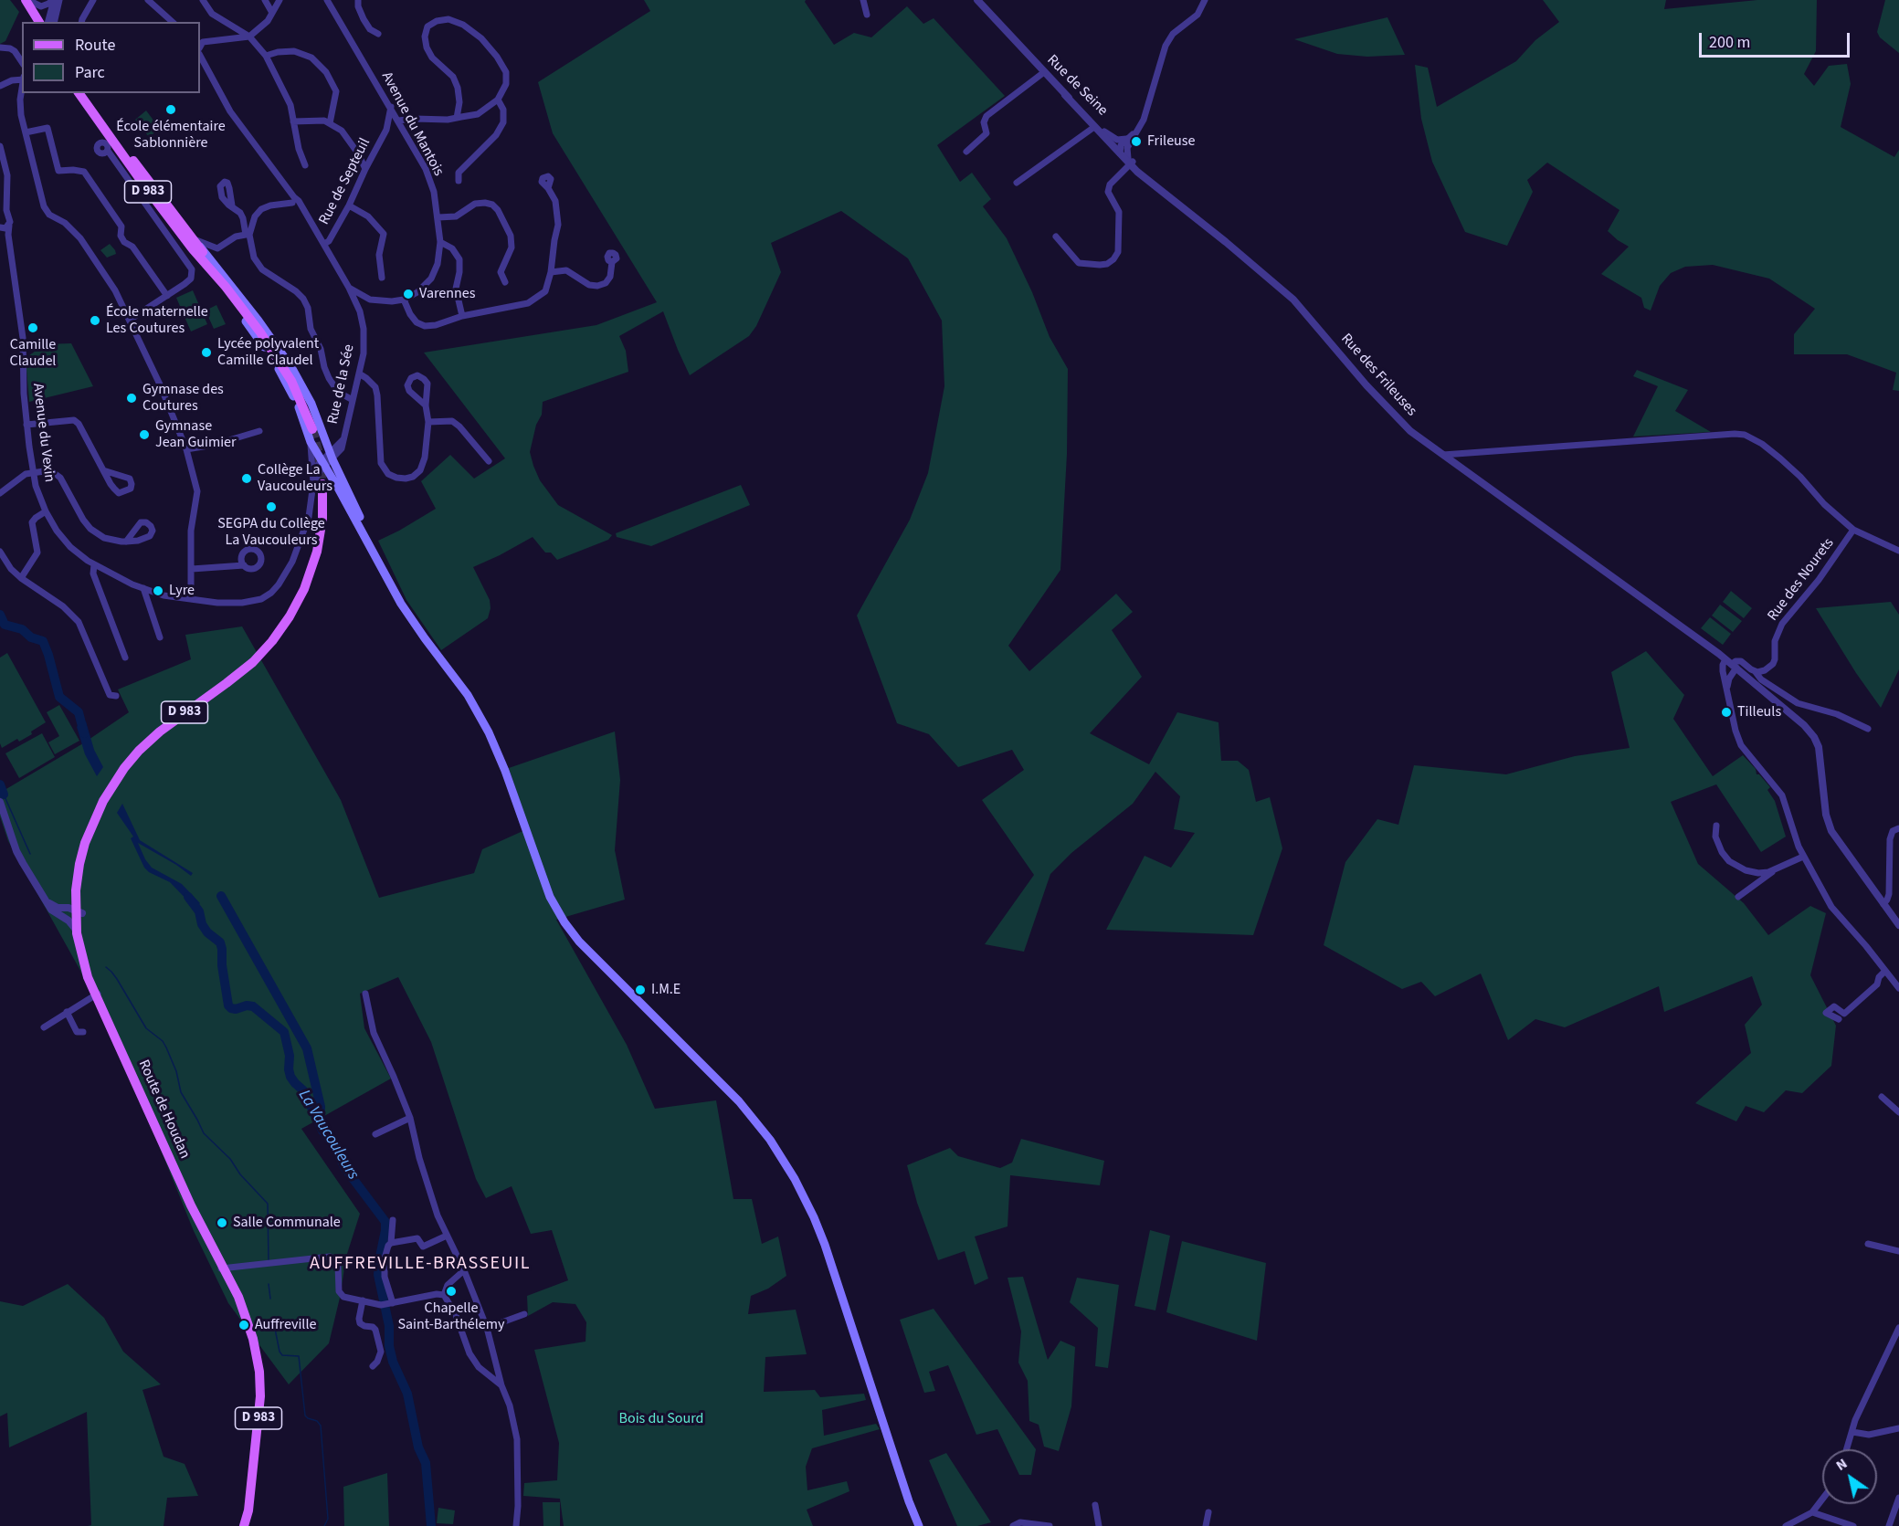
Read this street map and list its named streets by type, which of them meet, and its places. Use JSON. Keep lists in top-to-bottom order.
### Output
{
  "streets": {
    "main road": ["D 983", "Route de Houdan"],
    "street": [
      "Rue de Seine",
      "Avenue du Mantois",
      "Rue de Septeuil",
      "Rue des Frileuses",
      "Rue de la Sée",
      "Avenue du Vexin",
      "Rue des Nourets"
    ]
  },
  "crossings": [
    ["Rue de Seine", "Rue des Frileuses"],
    ["Avenue du Mantois", "Rue de Septeuil"],
    ["D 983", "Avenue du Vexin"],
    ["D 983", "Route de Houdan"]
  ],
  "districts": ["AUFFREVILLE-BRASSEUIL"],
  "water": ["La Vaucouleurs"],
  "parks": ["Bois du Sourd"],
  "places": [
    "École élémentaire Sablonnière",
    "Frileuse",
    "Varennes",
    "École maternelle Les Coutures",
    "Camille Claudel",
    "Lycée polyvalent Camille Claudel",
    "Gymnase des Coutures",
    "Gymnase Jean Guimier",
    "Collège La Vaucouleurs",
    "SEGPA du Collège La Vaucouleurs",
    "Lyre",
    "Tilleuls",
    "I.M.E",
    "Salle Communale",
    "Chapelle Saint-Barthélemy",
    "Auffreville"
  ],
  "legend": ["Route", "Parc"],
  "scale_bar": "200 m",
  "north": "top left"
}
